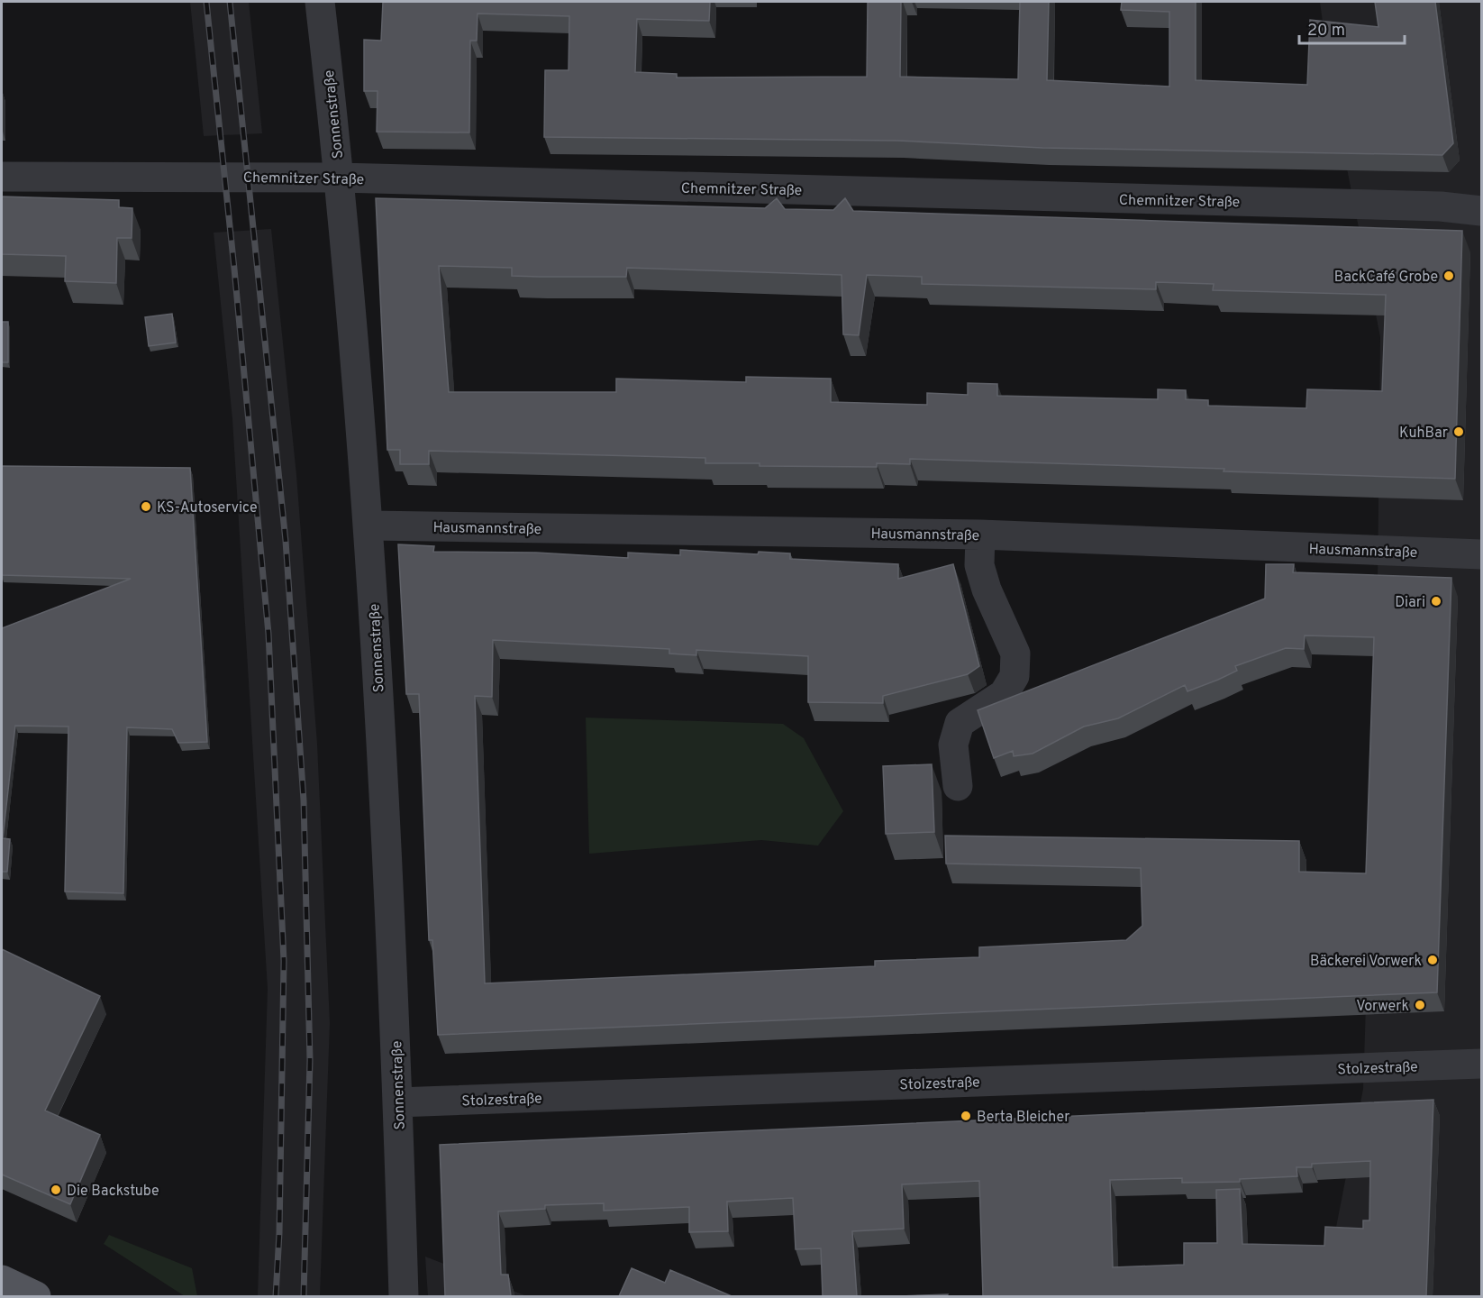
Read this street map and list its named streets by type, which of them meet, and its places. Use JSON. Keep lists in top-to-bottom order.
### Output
{
  "streets": {
    "street": [
      "Sonnenstraße",
      "Chemnitzer Straße",
      "Hausmannstraße",
      "Stolzestraße"
    ]
  },
  "crossings": [
    ["Sonnenstraße", "Chemnitzer Straße"],
    ["Sonnenstraße", "Hausmannstraße"],
    ["Sonnenstraße", "Stolzestraße"]
  ],
  "places": [
    "BackCafé Grobe",
    "KuhBar",
    "KS-Autoservice",
    "Diari",
    "Bäckerei Vorwerk",
    "Vorwerk",
    "Berta Bleicher",
    "Die Backstube"
  ],
  "scale_bar": "20 m"
}
